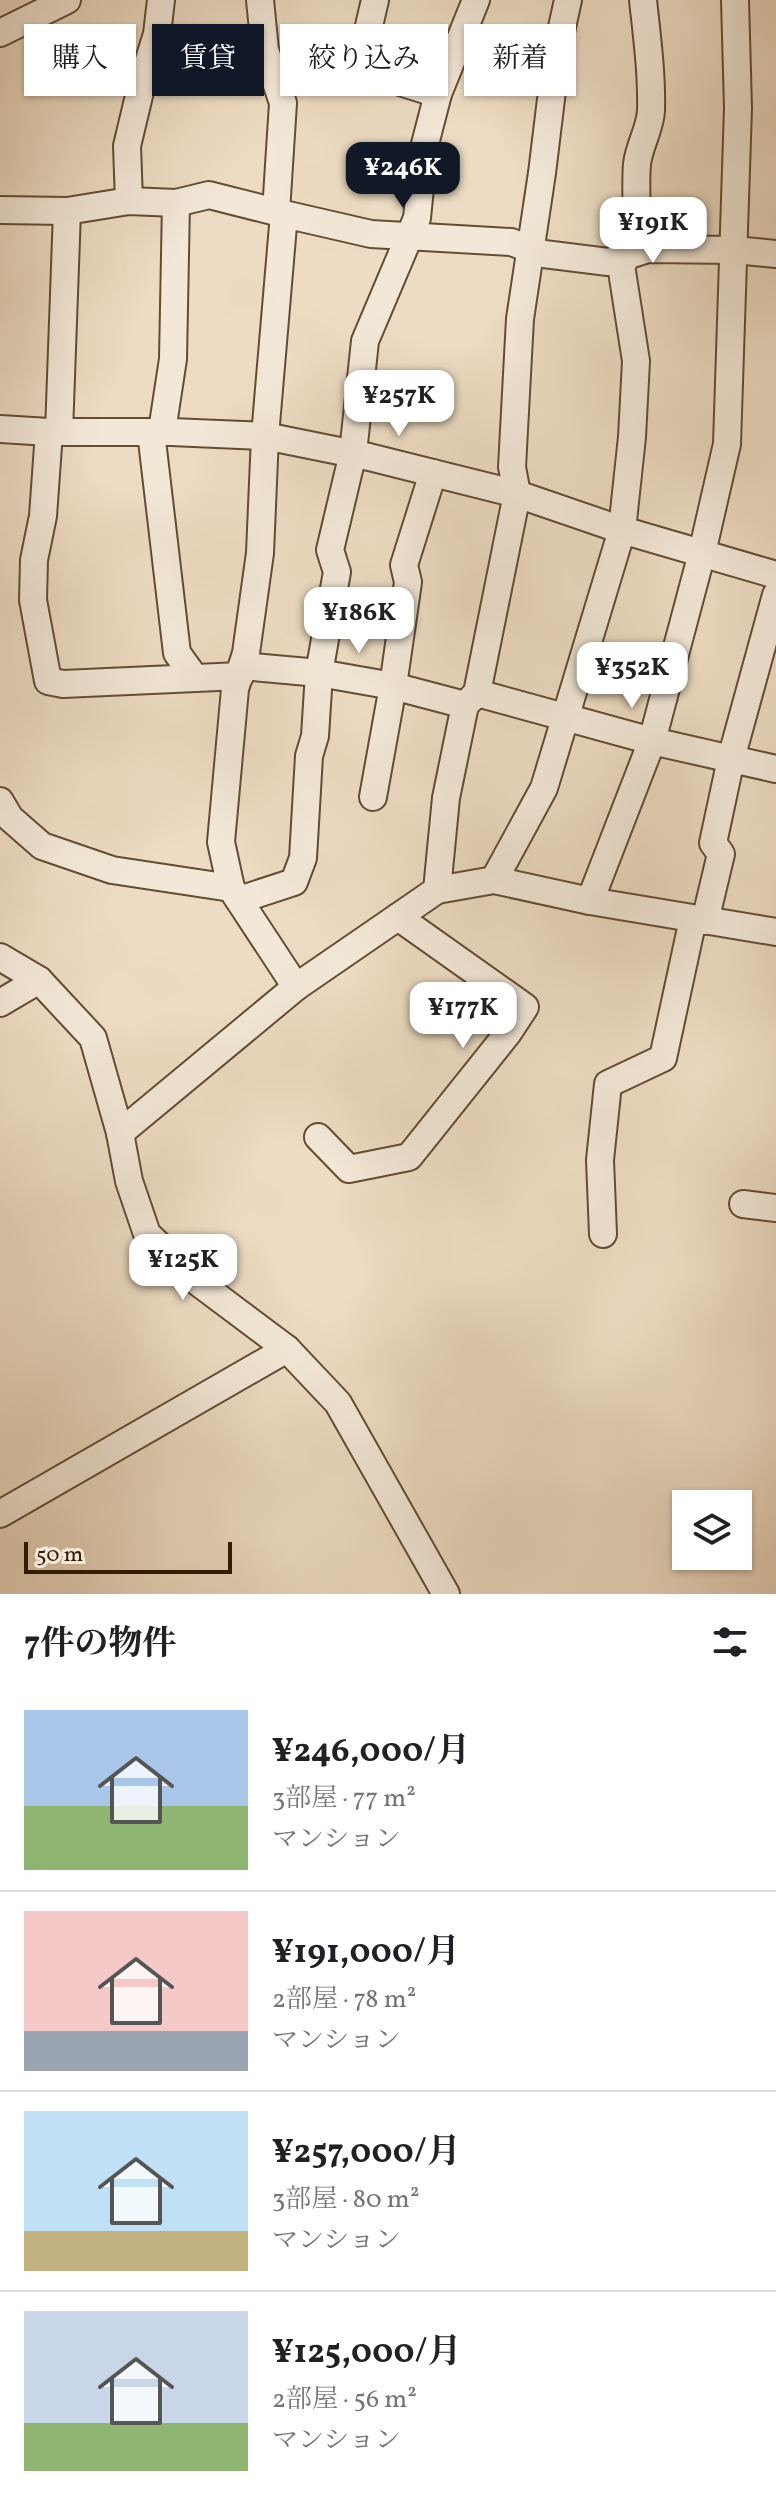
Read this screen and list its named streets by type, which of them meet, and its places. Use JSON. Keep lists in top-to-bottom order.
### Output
{
  "scale_bar": "50 m",
  "page": {
    "chip": [
      "購入",
      "賃貸",
      "絞り込み",
      "新着"
    ],
    "price": [
      "¥246K",
      "¥191K",
      "¥257K",
      "¥186K",
      "¥352K",
      "¥177K",
      "¥125K"
    ],
    "scale": "50 m",
    "heading": "7件の物件",
    "list": [
      {
        "name": "¥246,000/月",
        "note": "3部屋 · 77 m² · マンション"
      },
      {
        "name": "¥191,000/月",
        "note": "2部屋 · 78 m² · マンション"
      },
      {
        "name": "¥257,000/月",
        "note": "3部屋 · 80 m² · マンション"
      },
      {
        "name": "¥125,000/月",
        "note": "2部屋 · 56 m² · マンション"
      }
    ]
  }
}
